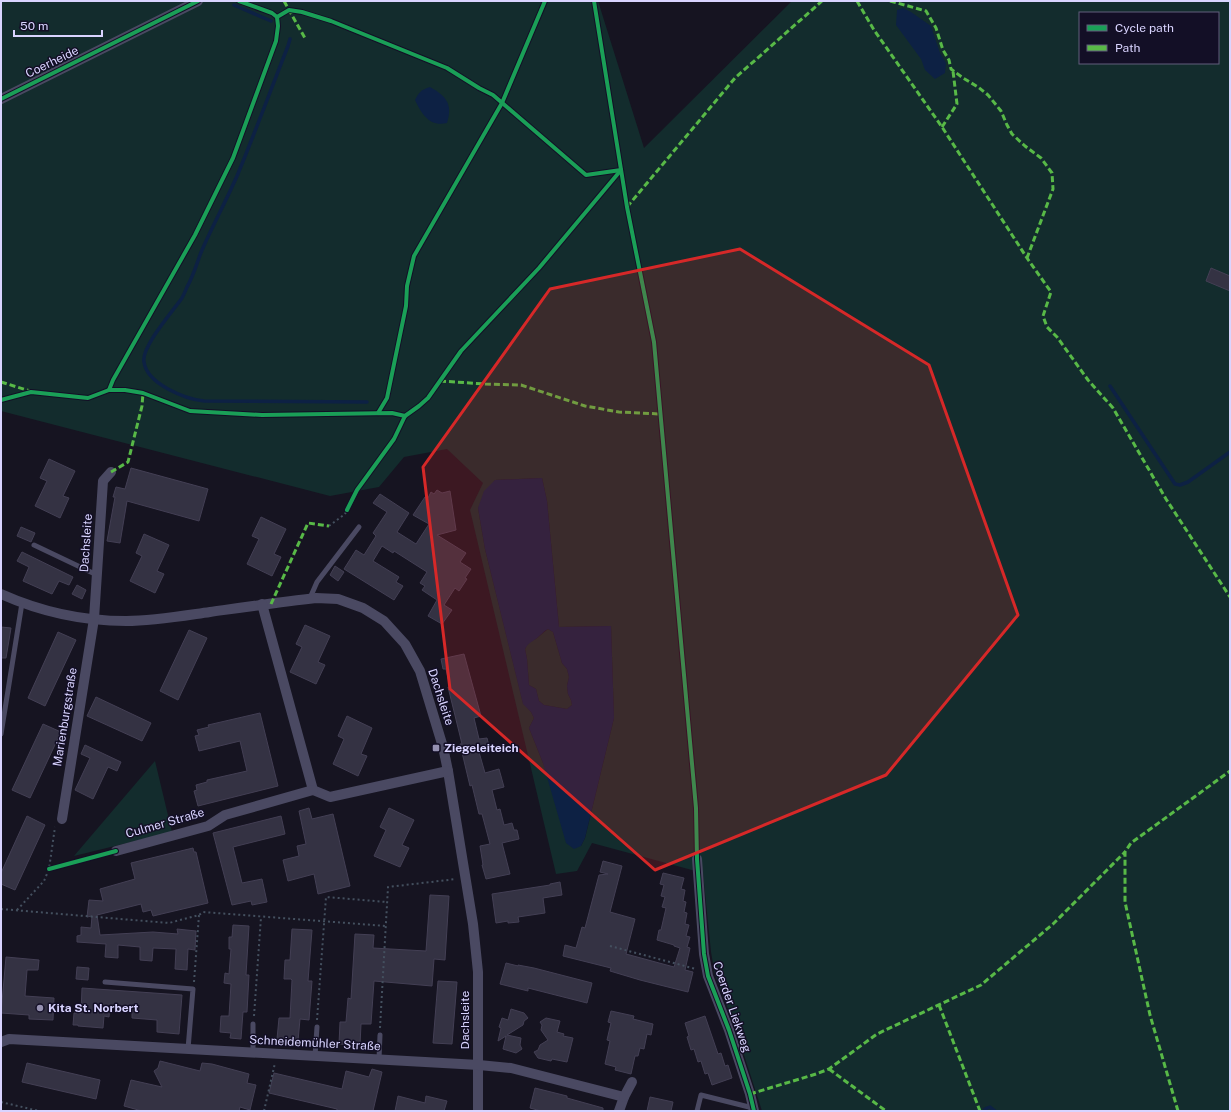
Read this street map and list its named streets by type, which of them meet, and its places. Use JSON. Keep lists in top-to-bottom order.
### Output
{
  "streets": {
    "street": [
      "Coerheide",
      "Dachsleite",
      "Marienburgstraße",
      "Culmer Straße",
      "Coerder Liekweg",
      "Schneidemühler Straße"
    ]
  },
  "crossings": [
    ["Dachsleite", "Marienburgstraße"],
    ["Dachsleite", "Schneidemühler Straße"]
  ],
  "places": {
    "transit": ["Ziegeleiteich"],
    "other": ["Kita St. Norbert"]
  },
  "legend": ["Cycle path", "Path"],
  "scale_bar": "50 m"
}
